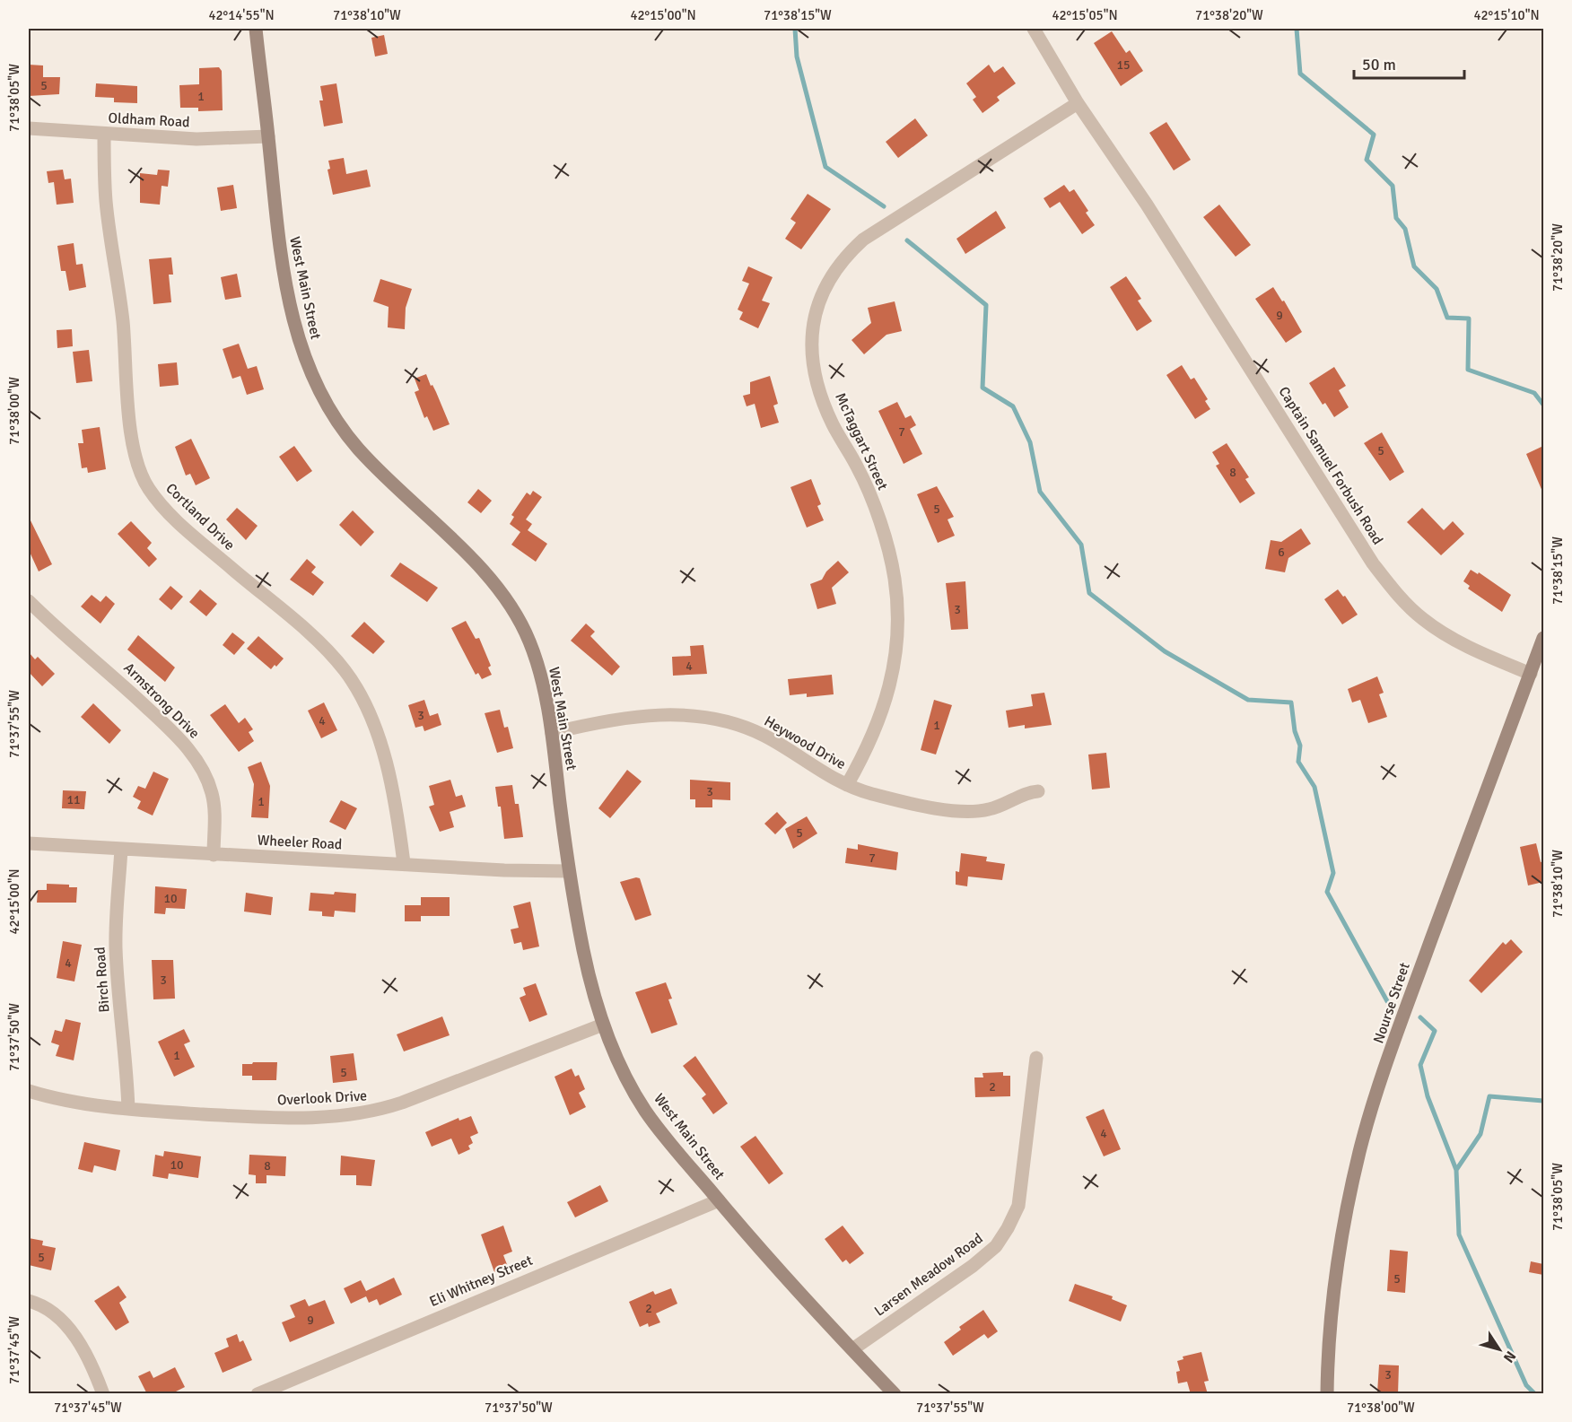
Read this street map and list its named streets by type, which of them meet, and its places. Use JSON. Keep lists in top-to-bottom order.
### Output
{
  "streets": {
    "street": [
      "Oldham Road",
      "West Main Street",
      "McTaggart Street",
      "Captain Samuel Forbush Road",
      "Cortland Drive",
      "Armstrong Drive",
      "Heywood Drive",
      "Wheeler Road",
      "Birch Road",
      "Nourse Street",
      "Overlook Drive",
      "Larsen Meadow Road",
      "Eli Whitney Street"
    ]
  },
  "crossings": [
    ["Oldham Road", "West Main Street"],
    ["Oldham Road", "Cortland Drive"],
    ["West Main Street", "Heywood Drive"],
    ["West Main Street", "Wheeler Road"],
    ["West Main Street", "Overlook Drive"],
    ["West Main Street", "Larsen Meadow Road"],
    ["West Main Street", "Eli Whitney Street"],
    ["McTaggart Street", "Captain Samuel Forbush Road"],
    ["McTaggart Street", "Heywood Drive"],
    ["Captain Samuel Forbush Road", "Nourse Street"],
    ["Cortland Drive", "Wheeler Road"],
    ["Armstrong Drive", "Wheeler Road"],
    ["Wheeler Road", "Birch Road"],
    ["Birch Road", "Overlook Drive"]
  ],
  "house_numbers": [
    "15",
    "5",
    "1",
    "9",
    "7",
    "5",
    "8",
    "5",
    "6",
    "3",
    "4",
    "3",
    "4",
    "1",
    "3",
    "11",
    "1",
    "5",
    "7",
    "10",
    "4",
    "3",
    "1",
    "5",
    "2",
    "4",
    "10",
    "8",
    "5",
    "5",
    "2",
    "9",
    "3"
  ],
  "scale_bar": "50 m",
  "north": "bottom right",
  "coordinates": [
    "42°14'55\"N",
    "71°38'10\"W",
    "42°15'00\"N",
    "71°38'15\"W",
    "42°15'05\"N",
    "71°38'20\"W",
    "42°15'10\"N",
    "71°38'05\"W",
    "71°38'00\"W",
    "71°37'55\"W",
    "71°37'50\"W",
    "71°37'45\"W"
  ]
}
